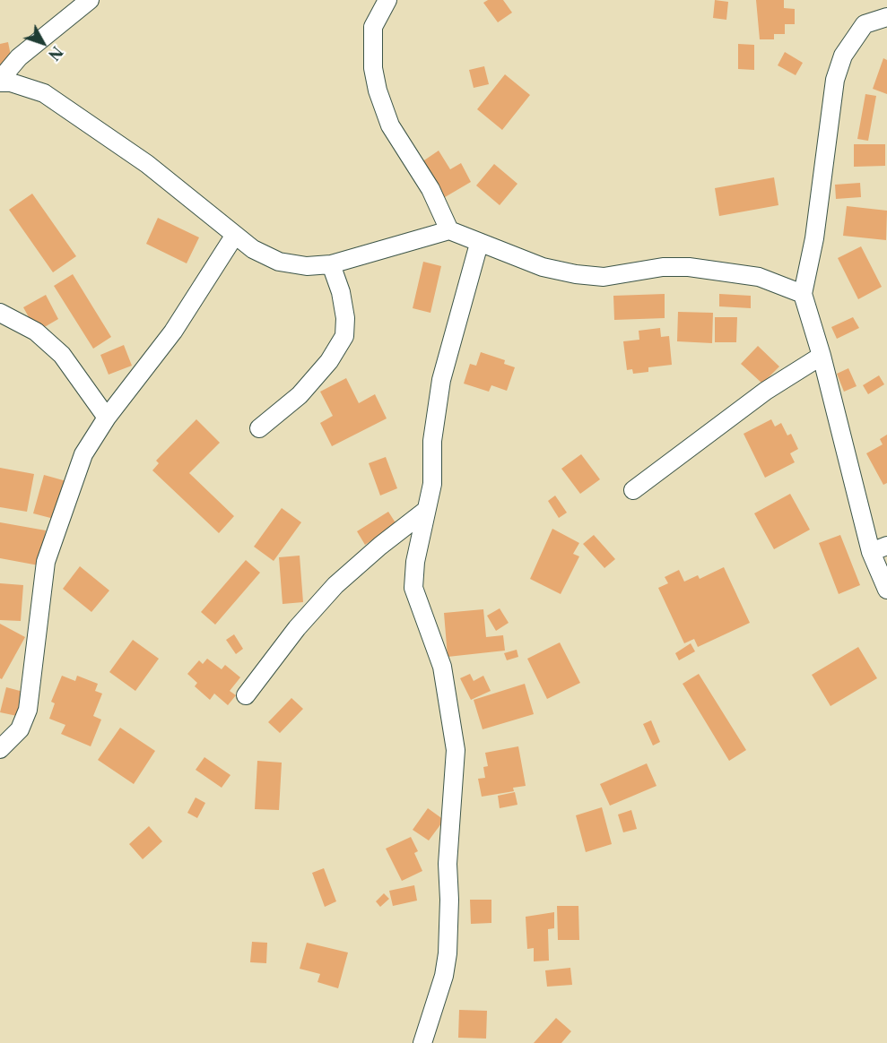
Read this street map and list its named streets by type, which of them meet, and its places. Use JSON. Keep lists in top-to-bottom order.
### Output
{
  "north": "bottom right"
}
